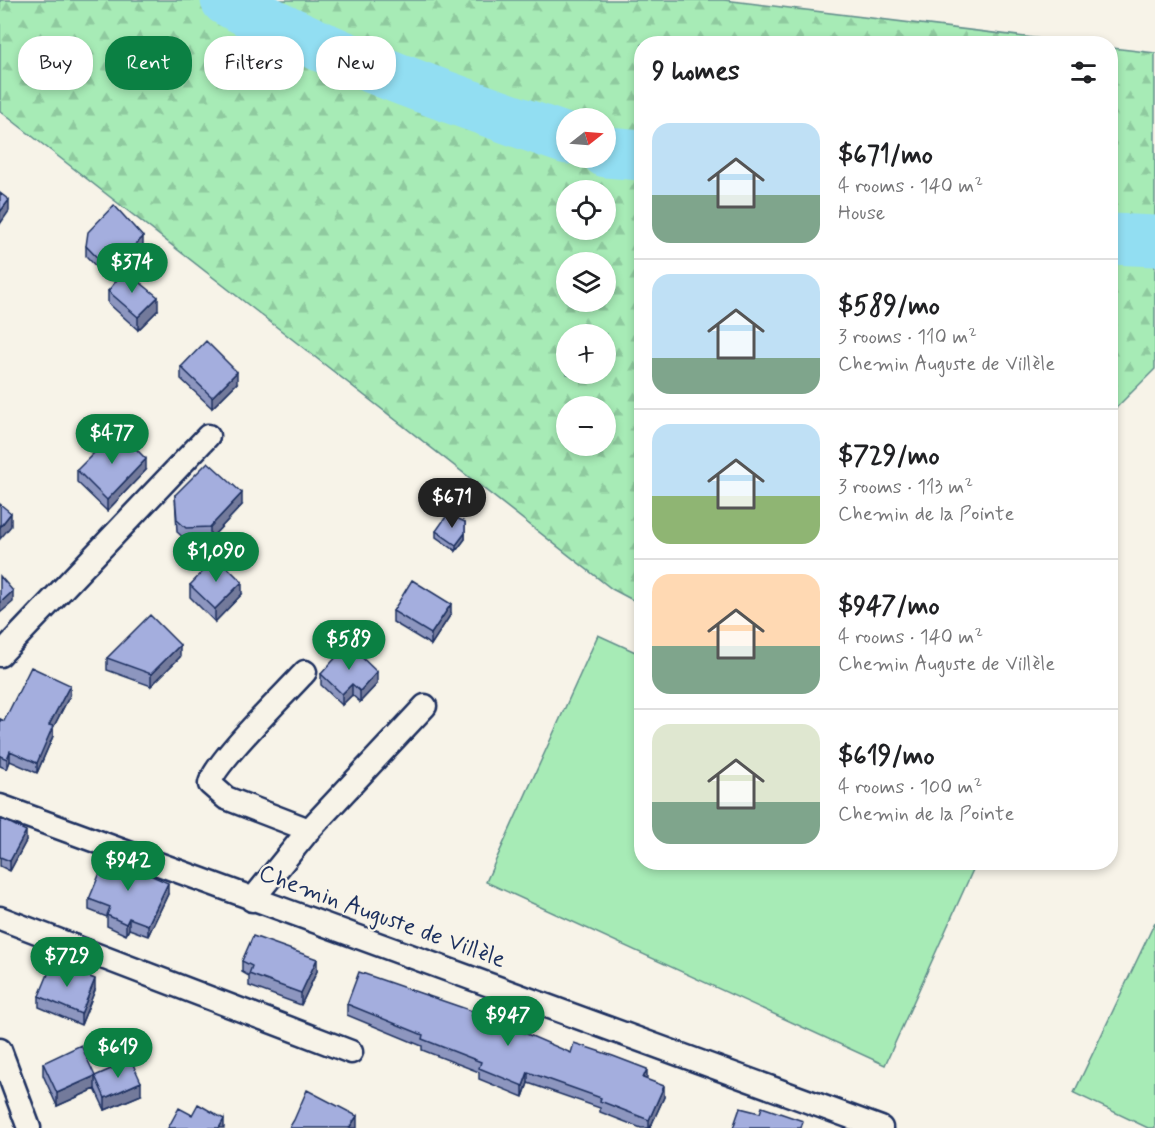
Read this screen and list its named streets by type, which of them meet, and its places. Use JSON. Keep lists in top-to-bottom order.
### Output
{
  "streets": {
    "street": ["Chemin Auguste de Villèle"]
  },
  "north": "right",
  "page": {
    "chip": [
      "Buy",
      "Rent",
      "Filters",
      "New"
    ],
    "heading": "9 homes",
    "map_buttons": ["+", "−"],
    "list": [
      {
        "name": "$671/mo",
        "note": "4 rooms · 140 m² · House"
      },
      {
        "name": "$589/mo",
        "note": "3 rooms · 110 m² · Chemin Auguste de Villèle"
      },
      {
        "name": "$729/mo",
        "note": "3 rooms · 113 m² · Chemin de la Pointe"
      },
      {
        "name": "$947/mo",
        "note": "4 rooms · 140 m² · Chemin Auguste de Villèle"
      },
      {
        "name": "$619/mo",
        "note": "4 rooms · 100 m² · Chemin de la Pointe"
      }
    ],
    "price": [
      "$374",
      "$477",
      "$671",
      "$1,090",
      "$589",
      "$942",
      "$729",
      "$947",
      "$619"
    ]
  }
}
